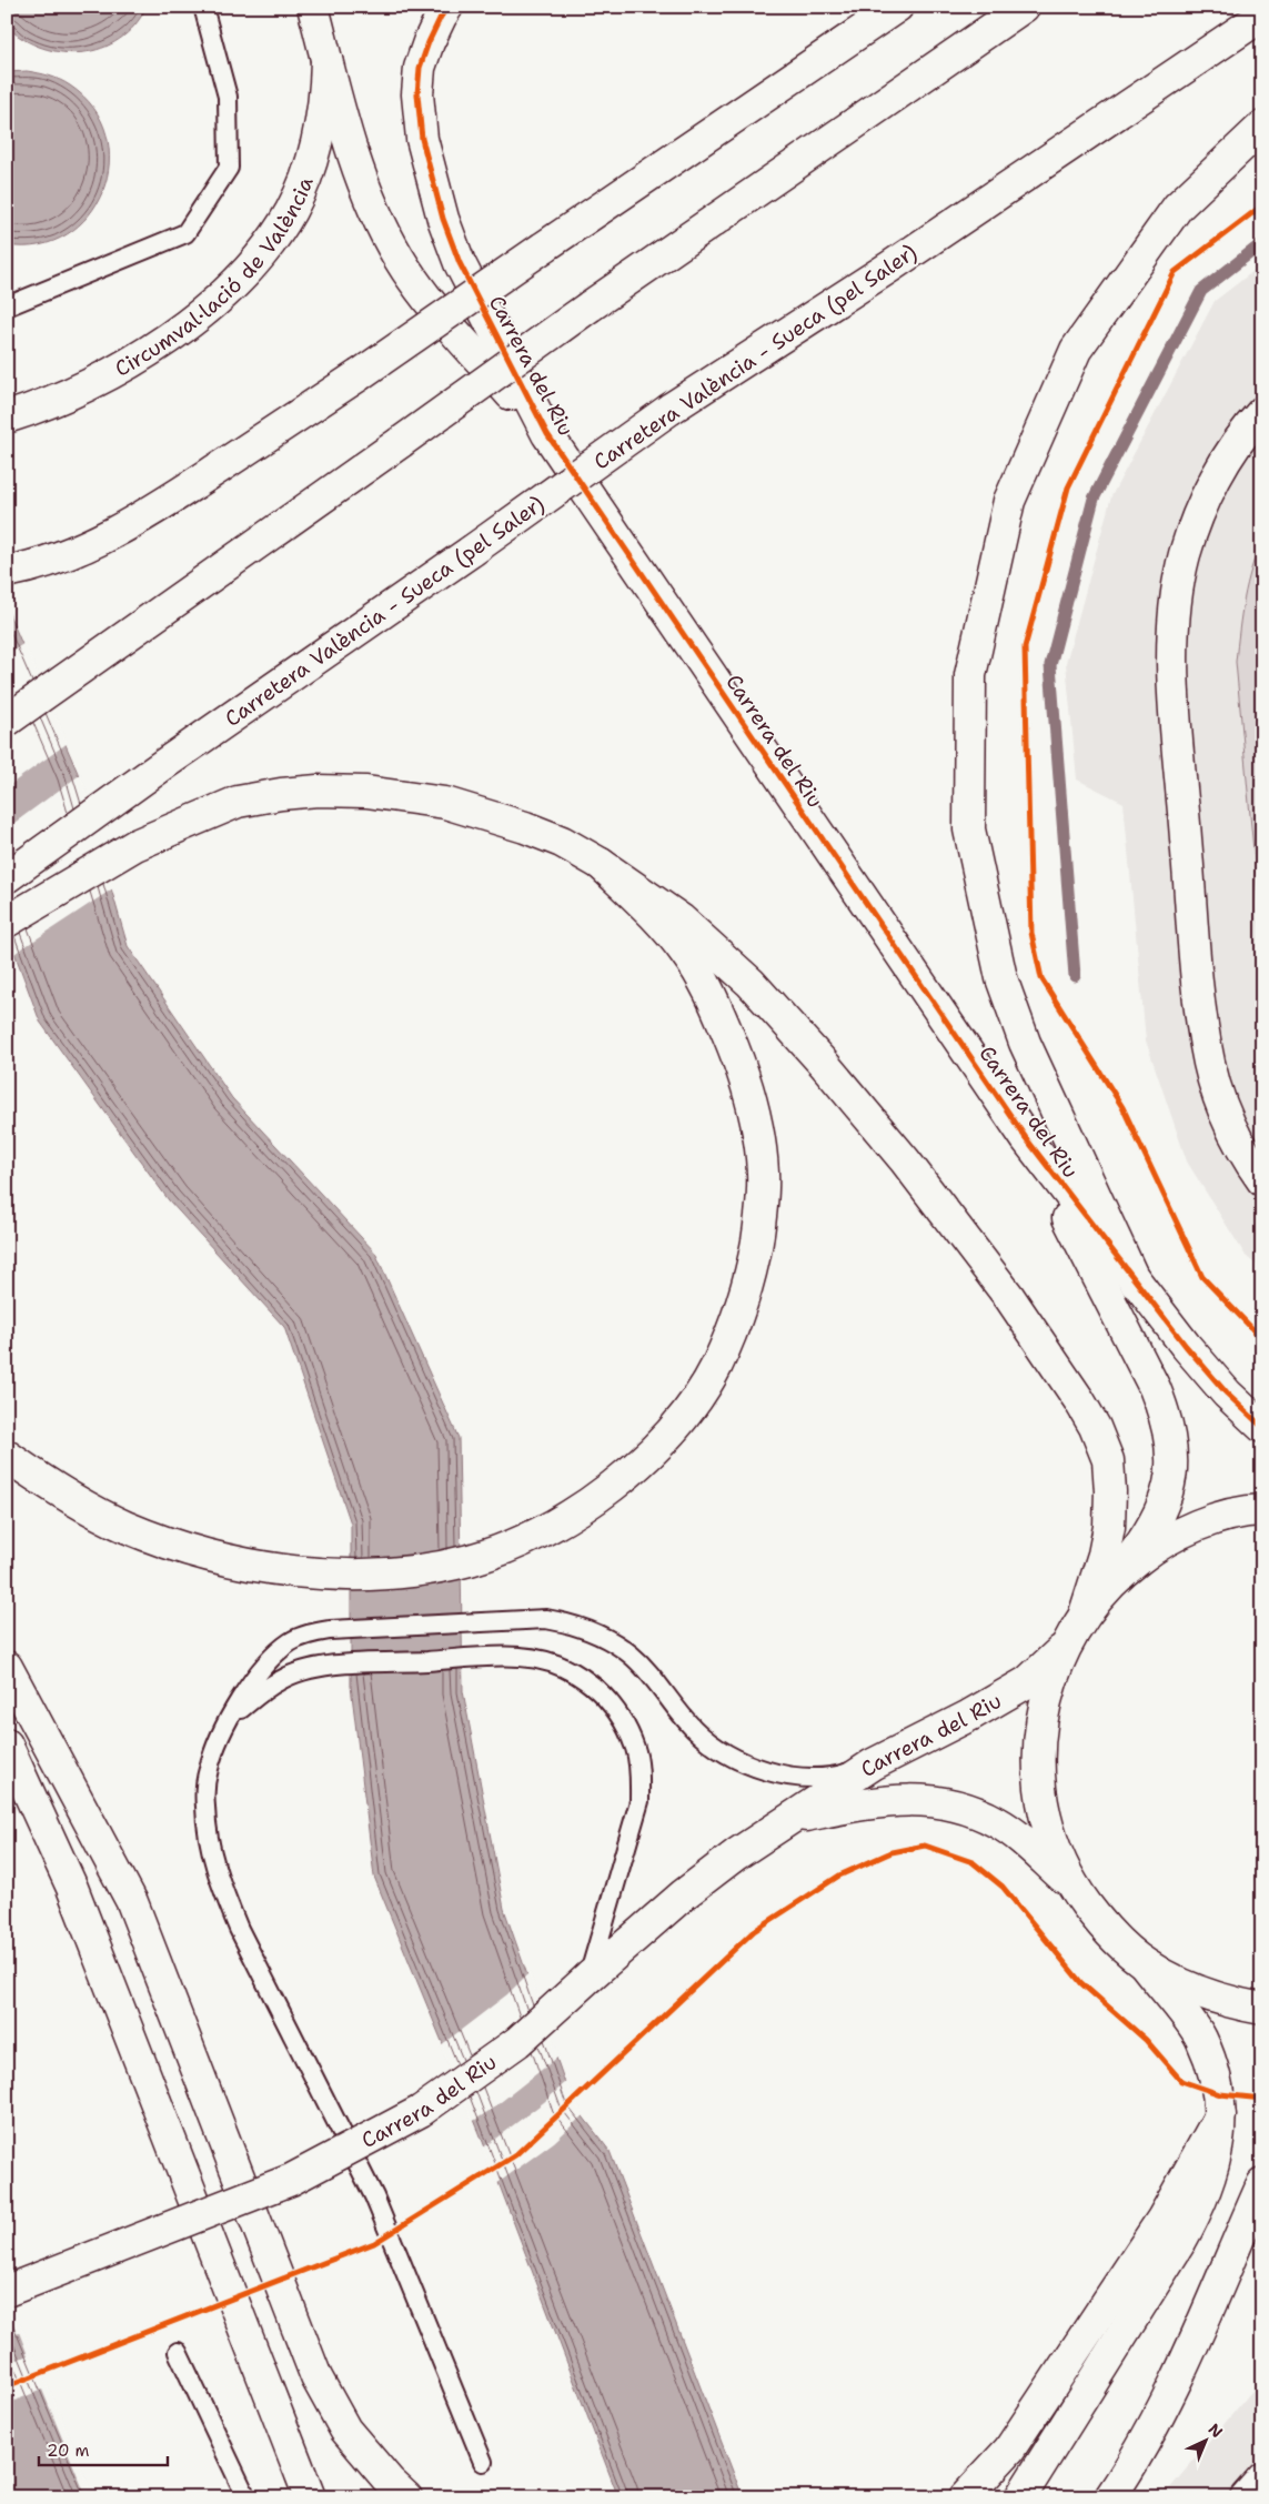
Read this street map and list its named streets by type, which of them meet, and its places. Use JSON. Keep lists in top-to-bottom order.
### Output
{
  "streets": {
    "main road": ["Circumval·lació de València", "Carretera València - Sueca (pel Saler)", "Carrera del Riu"]
  },
  "crossings": [
    ["Circumval·lació de València", "Carrera del Riu"]
  ],
  "scale_bar": "20 m",
  "north": "top right"
}
